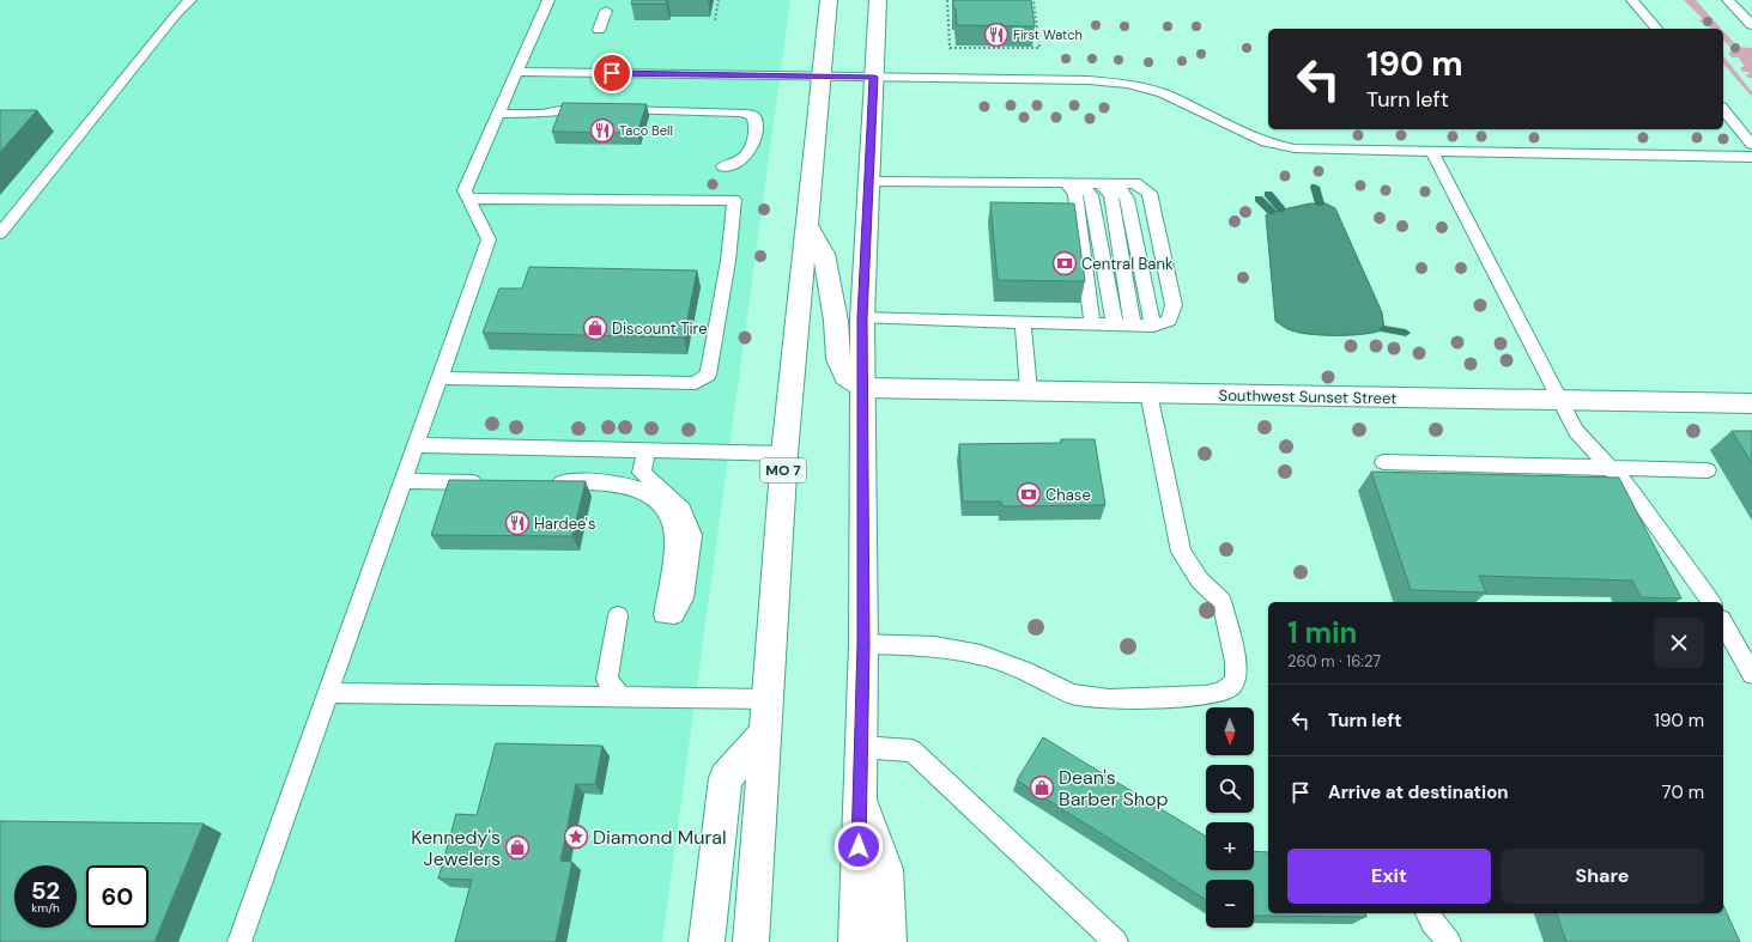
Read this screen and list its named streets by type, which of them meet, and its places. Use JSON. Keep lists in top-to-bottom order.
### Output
{
  "streets": {
    "main road": ["Southwest Sunset Street", "MO 7"]
  },
  "places": {
    "restaurant": ["First Watch", "Taco Bell", "Hardee's"],
    "bank": ["Central Bank", "Chase"],
    "shop": ["Discount Tire", "Dean's Barber Shop", "Kennedy's Jewelers"],
    "place": ["Diamond Mural"]
  },
  "north": "bottom",
  "page": {
    "turn": ["190 m", "Turn left"],
    "heading": ["1 min", "260 m · 16:27"],
    "list": [
      {
        "name": "Turn left",
        "value": "190 m"
      },
      {
        "name": "Arrive at destination",
        "value": "70 m"
      }
    ],
    "map_buttons": ["+", "−"],
    "buttons": ["Exit", "Share"],
    "speed": "52 km/h",
    "limit": "60"
  }
}
